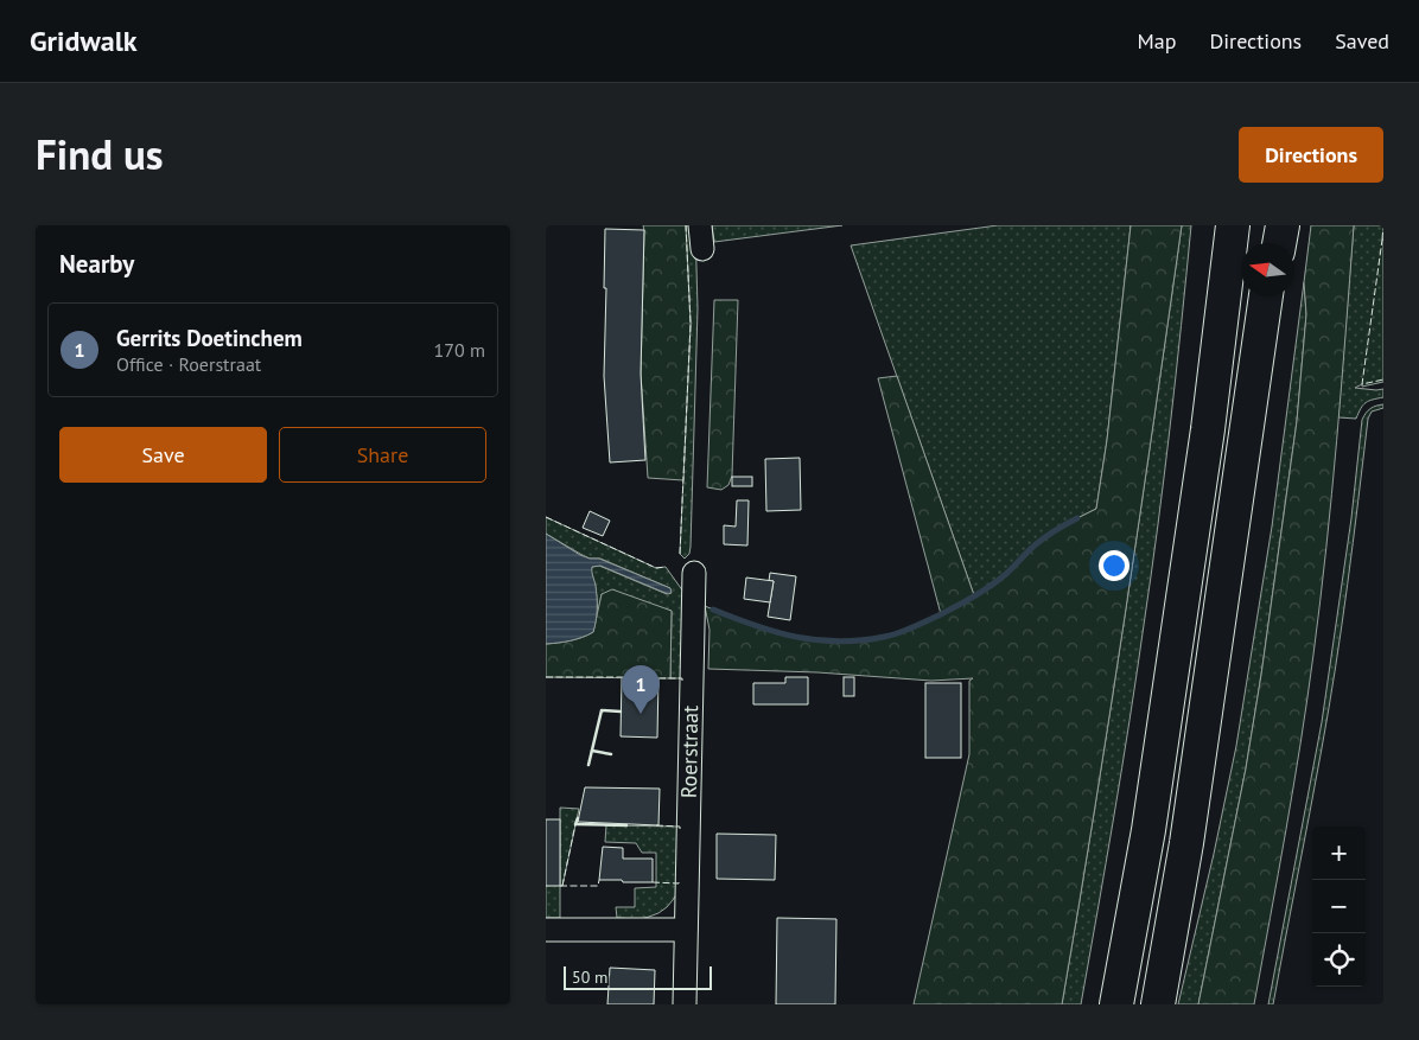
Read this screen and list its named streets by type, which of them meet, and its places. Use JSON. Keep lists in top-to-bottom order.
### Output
{
  "streets": {
    "street": ["Roerstraat"]
  },
  "scale_bar": "50 m",
  "north": "left",
  "page": {
    "header": "Gridwalk",
    "nav": ["Map", "Directions", "Saved"],
    "title": "Find us",
    "buttons": [
      "Directions",
      ["Save", "Share"]
    ],
    "heading": "Nearby",
    "list": [
      {
        "mark": "1",
        "name": "Gerrits Doetinchem",
        "note": "Office · Roerstraat",
        "value": "170 m"
      }
    ],
    "pins": "1",
    "map_buttons": ["+", "−"],
    "scale": "50 m"
  }
}
